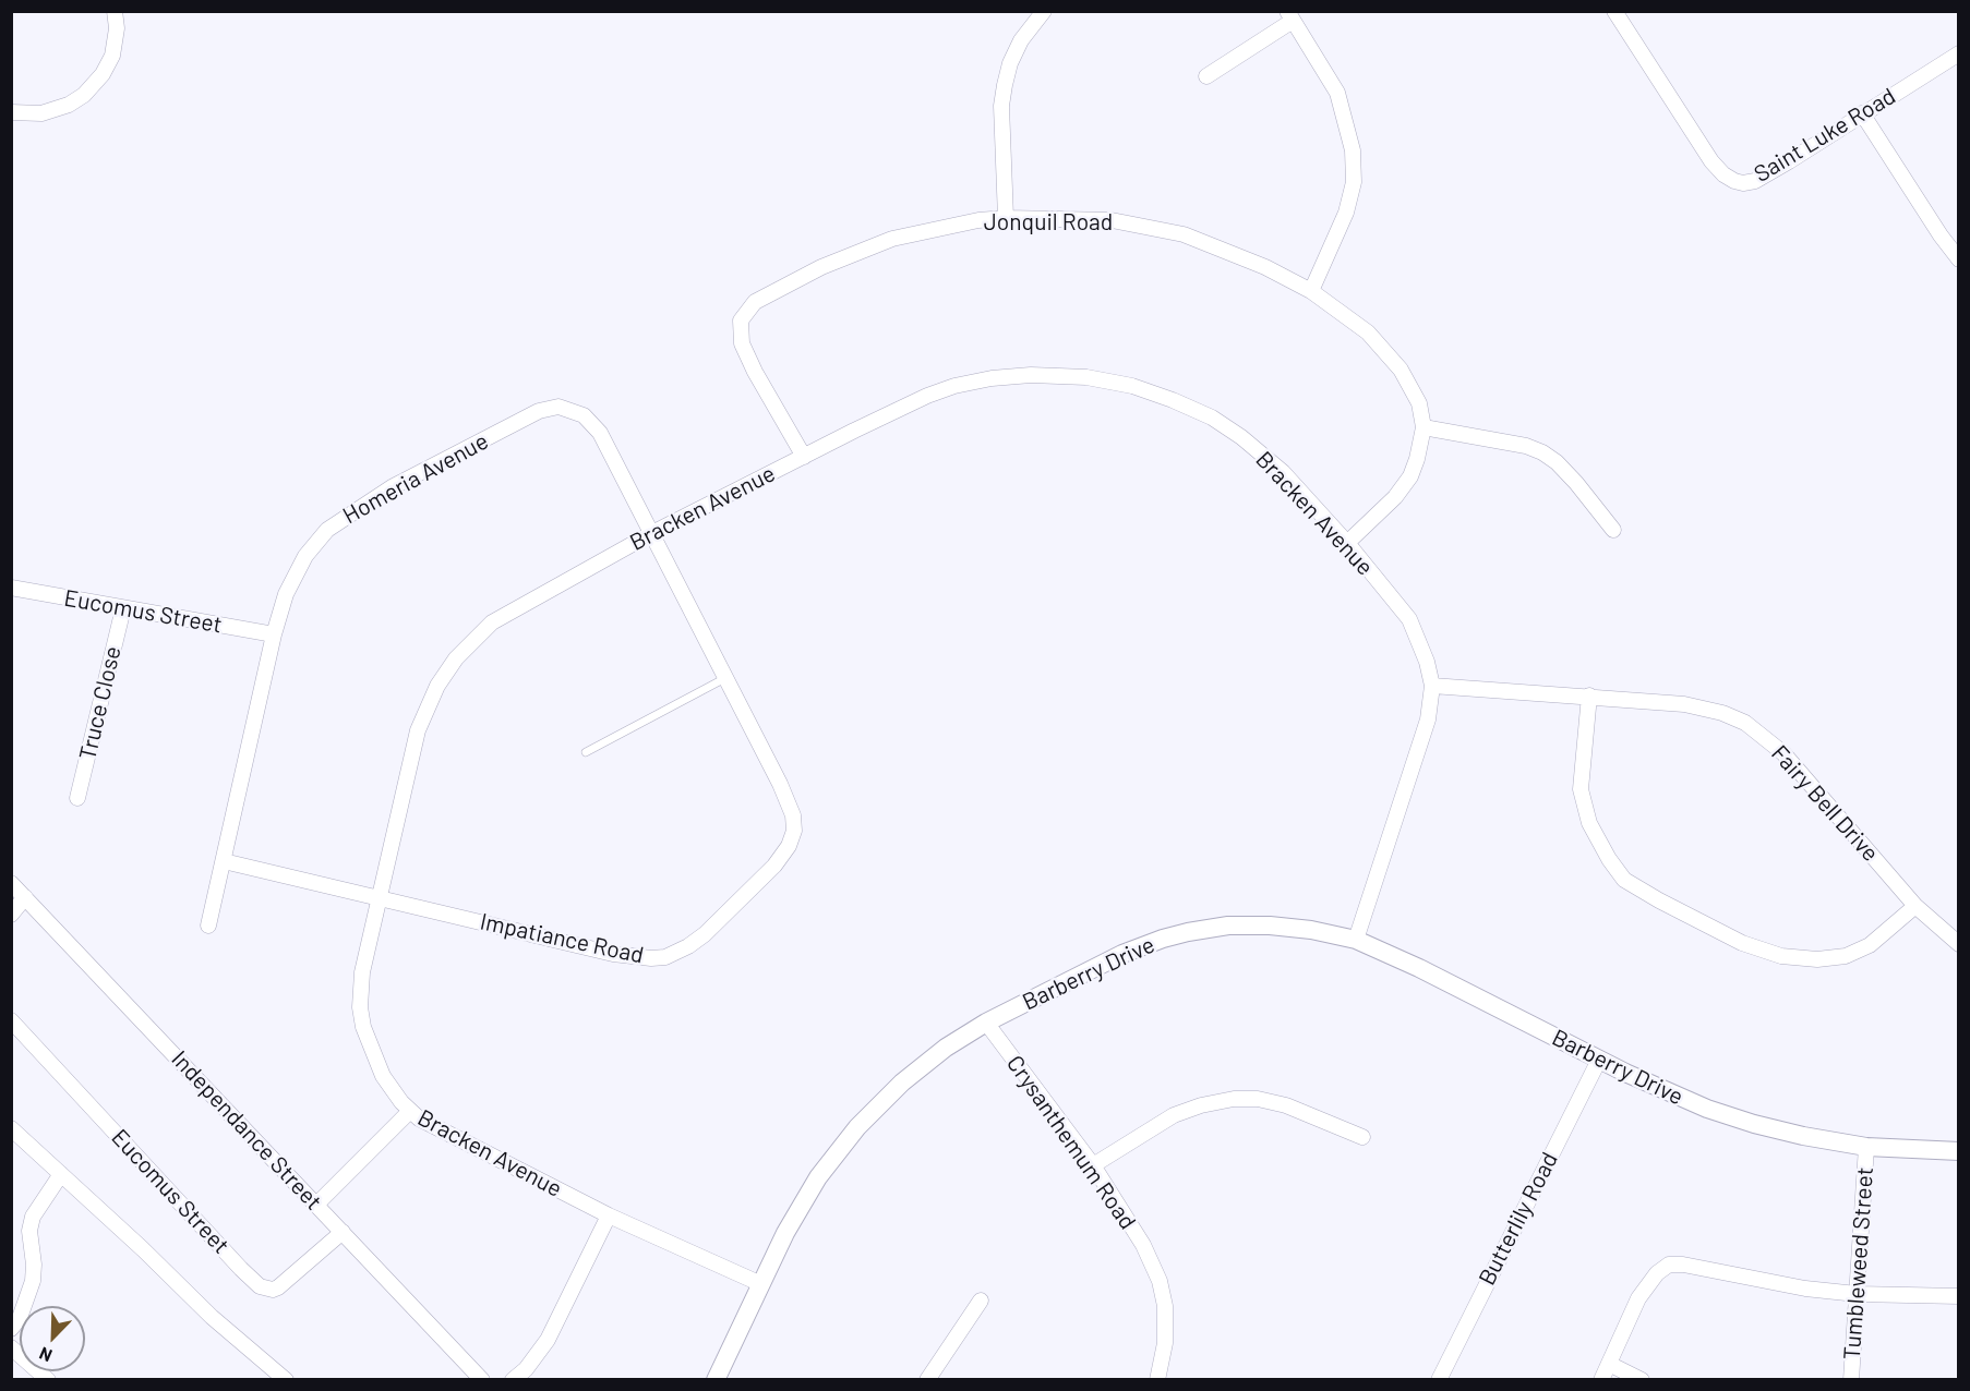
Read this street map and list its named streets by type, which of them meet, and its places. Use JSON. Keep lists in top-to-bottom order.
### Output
{
  "streets": {
    "street": [
      "Saint Luke Road",
      "Jonquil Road",
      "Homeria Avenue",
      "Bracken Avenue",
      "Eucomus Street",
      "Truce Close",
      "Fairy Bell Drive",
      "Impatiance Road",
      "Barberry Drive",
      "Independance Street",
      "Crysanthemum Road",
      "Butterlily Road",
      "Tumbleweed Street"
    ]
  },
  "crossings": [
    ["Jonquil Road", "Bracken Avenue"],
    ["Homeria Avenue", "Bracken Avenue"],
    ["Homeria Avenue", "Eucomus Street"],
    ["Homeria Avenue", "Impatiance Road"],
    ["Bracken Avenue", "Fairy Bell Drive"],
    ["Bracken Avenue", "Impatiance Road"],
    ["Bracken Avenue", "Barberry Drive"],
    ["Eucomus Street", "Truce Close"],
    ["Eucomus Street", "Independance Street"],
    ["Barberry Drive", "Crysanthemum Road"],
    ["Barberry Drive", "Butterlily Road"],
    ["Barberry Drive", "Tumbleweed Street"]
  ],
  "north": "bottom left"
}
